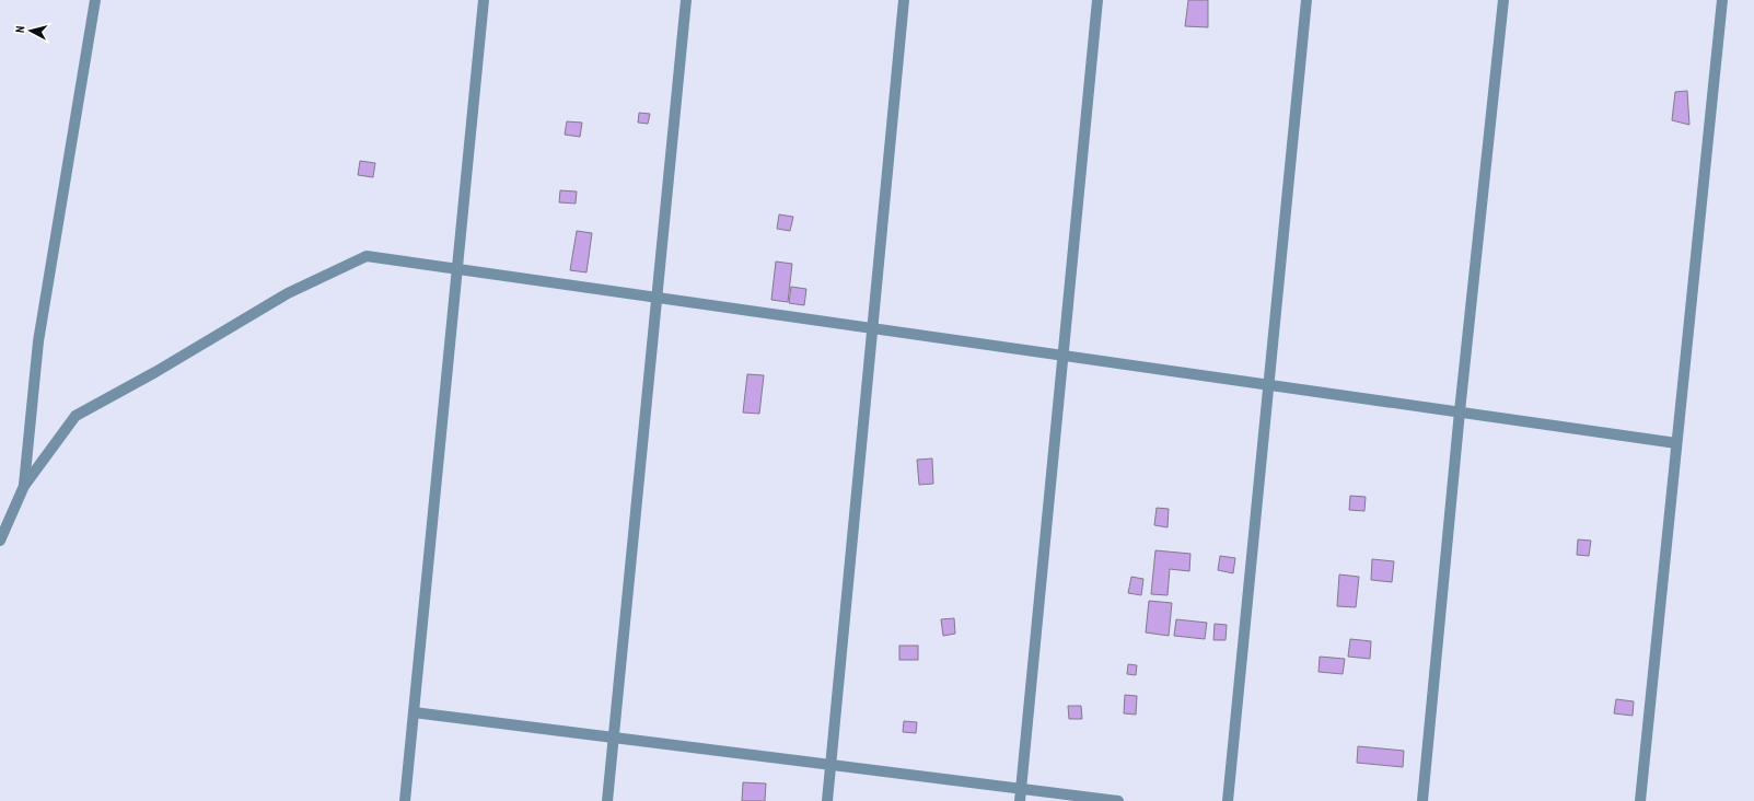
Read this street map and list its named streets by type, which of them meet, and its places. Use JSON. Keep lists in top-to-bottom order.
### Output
{
  "north": "left"
}
